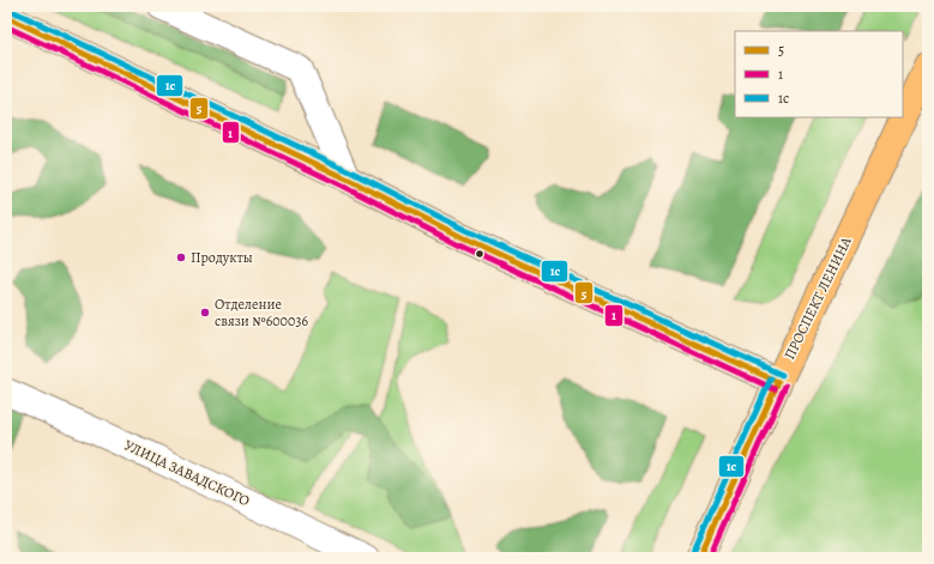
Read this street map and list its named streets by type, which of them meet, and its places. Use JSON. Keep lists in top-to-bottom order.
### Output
{
  "streets": {
    "main road": ["ПРОСПЕКТ ЛЕНИНА"],
    "street": ["УЛИЦА ЗАВАДСКОГО"]
  },
  "places": ["Продукты", "Отделение связи №600036"],
  "lines": ["transit line 1с", "transit line 5", "transit line 1"],
  "legend": ["5", "1", "1с"]
}
